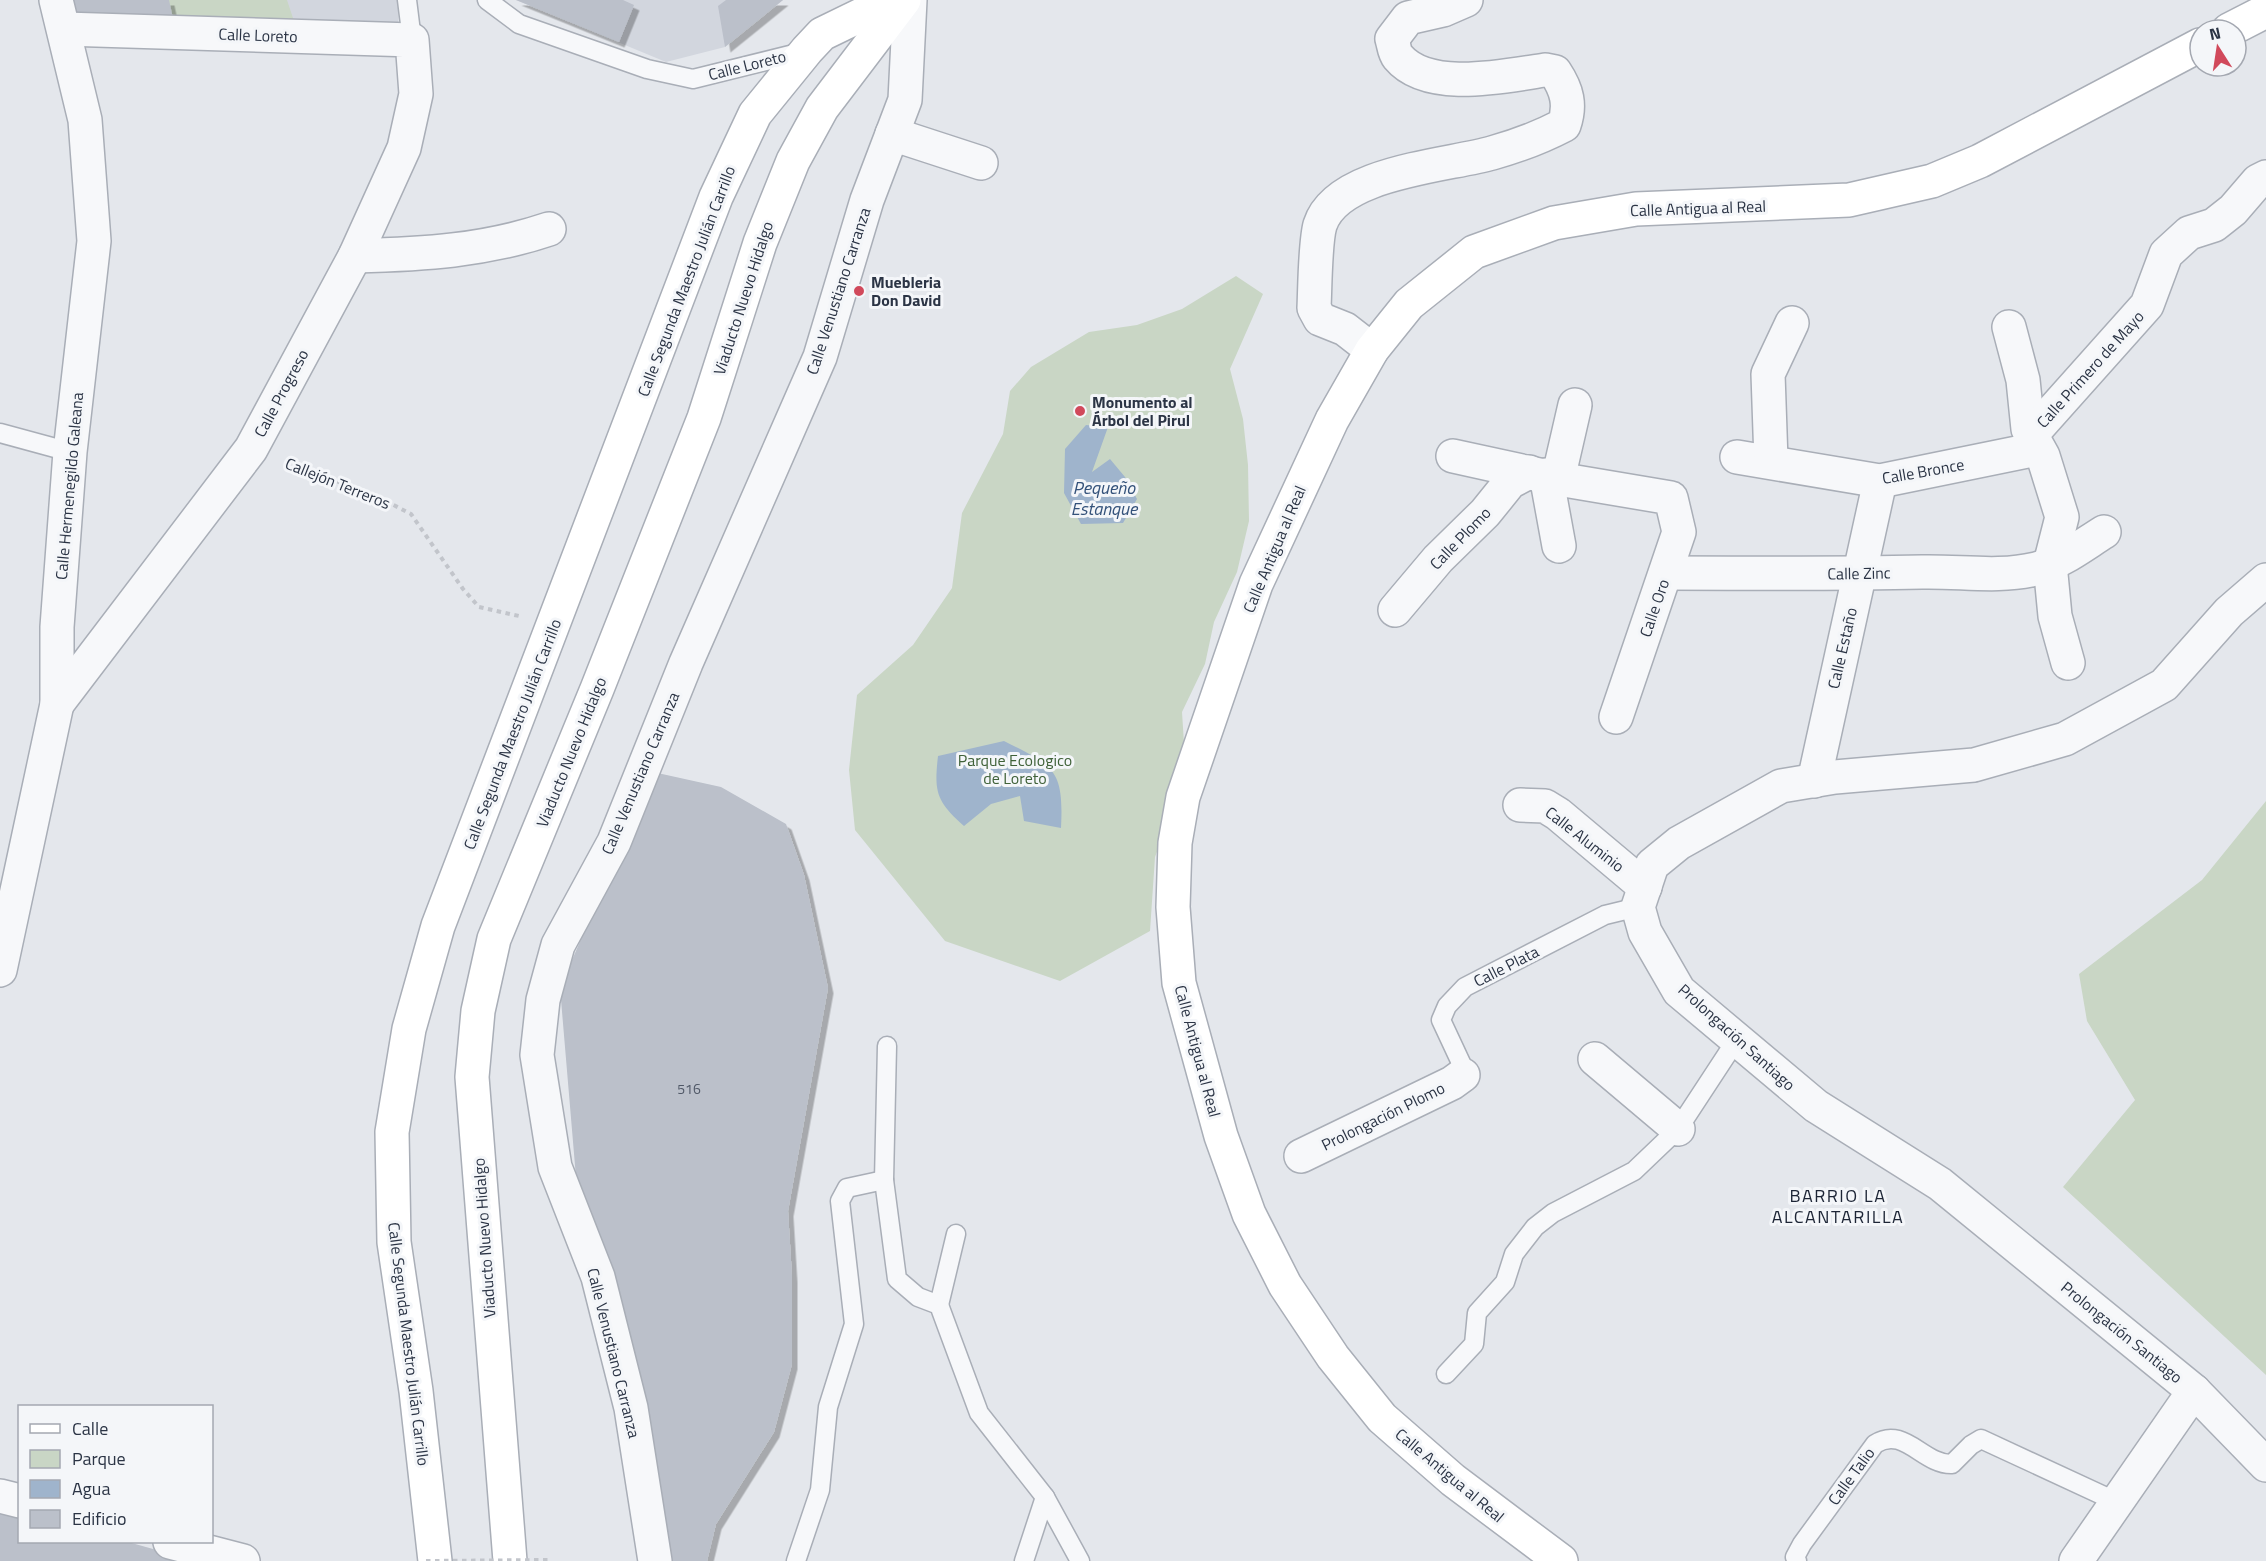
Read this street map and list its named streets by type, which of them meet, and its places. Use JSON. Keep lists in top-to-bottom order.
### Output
{
  "streets": {
    "main road": ["Calle Antigua al Real", "Calle Segunda Maestro Julián Carrillo", "Viaducto Nuevo Hidalgo"],
    "street": [
      "Calle Loreto",
      "Calle Venustiano Carranza",
      "Calle Primero de Mayo",
      "Calle Progreso",
      "Calle Bronce",
      "Calle Hermenegildo Galeana",
      "Calle Plomo",
      "Calle Zinc",
      "Calle Oro",
      "Calle Estaño",
      "Calle Aluminio",
      "Prolongación Santiago",
      "Prolongación Plomo"
    ],
    "lane": ["Calle Plata", "Calle Talio"],
    "path": ["Callejón Terreros"]
  },
  "crossings": [
    ["Calle Loreto", "Calle Segunda Maestro Julián Carrillo"],
    ["Calle Loreto", "Calle Progreso"],
    ["Calle Loreto", "Calle Hermenegildo Galeana"],
    ["Calle Segunda Maestro Julián Carrillo", "Callejón Terreros"],
    ["Calle Primero de Mayo", "Calle Bronce"],
    ["Calle Progreso", "Callejón Terreros"],
    ["Calle Progreso", "Calle Hermenegildo Galeana"],
    ["Calle Bronce", "Calle Estaño"],
    ["Calle Plomo", "Calle Oro"],
    ["Calle Zinc", "Calle Oro"],
    ["Calle Zinc", "Calle Estaño"],
    ["Calle Aluminio", "Calle Plata"],
    ["Calle Aluminio", "Prolongación Santiago"],
    ["Calle Plata", "Prolongación Santiago"],
    ["Calle Plata", "Prolongación Plomo"]
  ],
  "districts": ["BARRIO LA ALCANTARILLA"],
  "water": ["Pequeño Estanque"],
  "parks": ["Parque Ecologico de Loreto"],
  "places": ["Muebleria Don David", "Monumento al Árbol del Pirul"],
  "house_numbers": ["516"],
  "legend": [
    "Calle",
    "Parque",
    "Agua",
    "Edificio"
  ],
  "north": "top"
}
